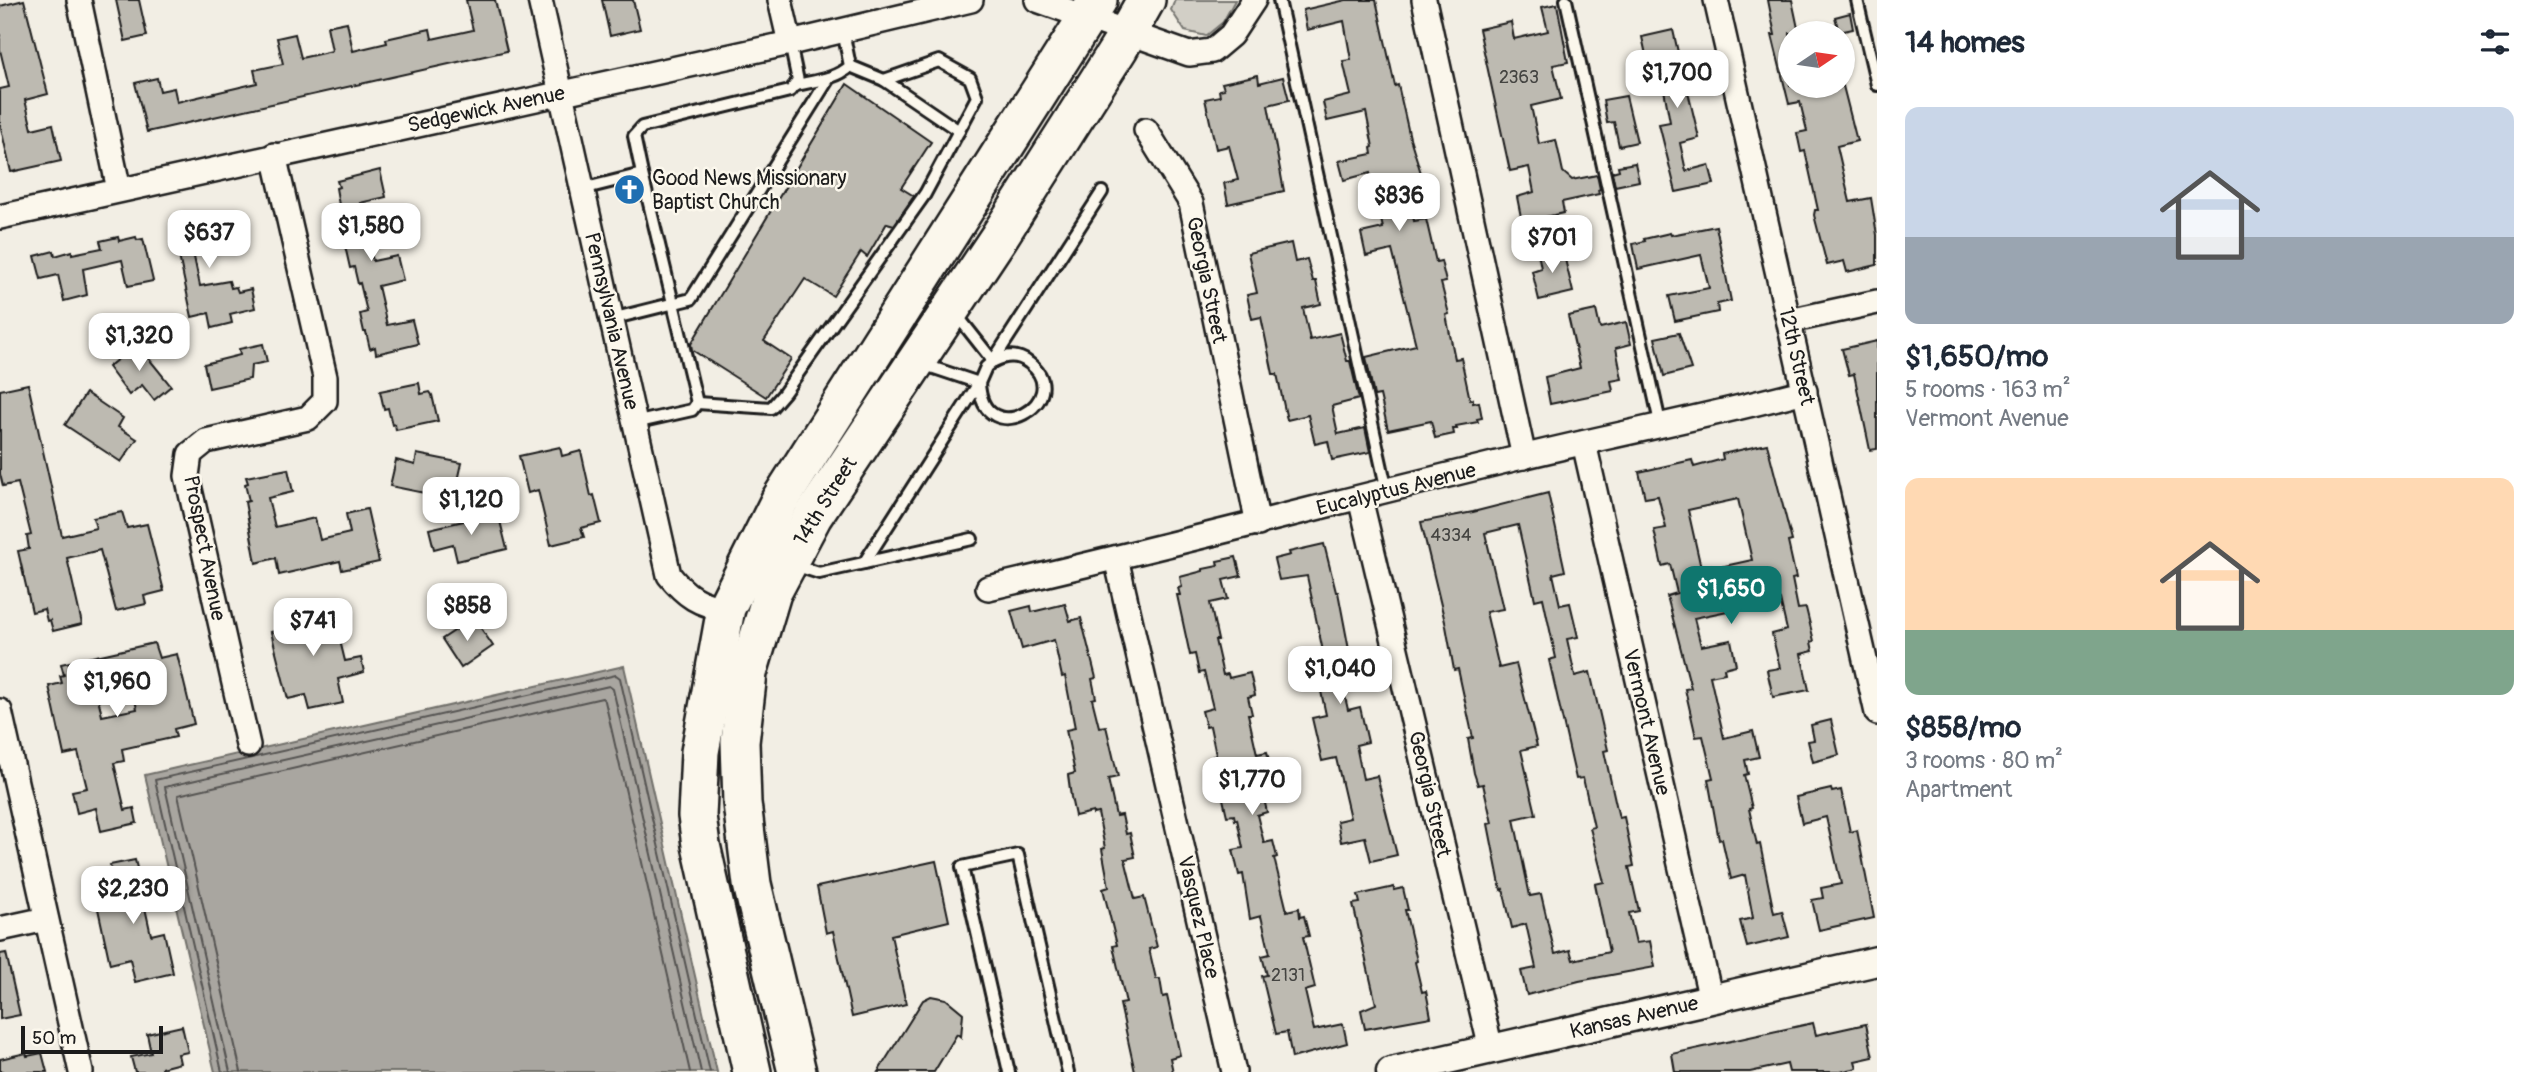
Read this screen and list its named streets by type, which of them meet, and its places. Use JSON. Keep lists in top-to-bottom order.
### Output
{
  "streets": {
    "main road": ["14th Street"],
    "street": [
      "Sedgewick Avenue",
      "Georgia Street",
      "Pennsylvania Avenue",
      "12th Street",
      "Eucalyptus Avenue",
      "Prospect Avenue",
      "Vermont Avenue",
      "Vasquez Place",
      "Kansas Avenue"
    ]
  },
  "crossings": [
    ["Sedgewick Avenue", "Pennsylvania Avenue"],
    ["Sedgewick Avenue", "Prospect Avenue"],
    ["Georgia Street", "Eucalyptus Avenue"],
    ["Georgia Street", "Kansas Avenue"],
    ["Pennsylvania Avenue", "14th Street"],
    ["12th Street", "Eucalyptus Avenue"],
    ["Eucalyptus Avenue", "Vermont Avenue"],
    ["Eucalyptus Avenue", "Vasquez Place"],
    ["Vermont Avenue", "Kansas Avenue"]
  ],
  "places": {
    "church": ["Good News Missionary Baptist Church"]
  },
  "house_numbers": ["2363", "4334", "2131"],
  "scale_bar": "50 m",
  "north": "right",
  "page": {
    "heading": "14 homes",
    "price": [
      "$1,700",
      "$836",
      "$1,580",
      "$637",
      "$701",
      "$1,320",
      "$1,120",
      "$1,650",
      "$858",
      "$741",
      "$1,040",
      "$1,960",
      "$1,770",
      "$2,230"
    ],
    "list": [
      {
        "name": "$1,650/mo",
        "note": "5 rooms · 163 m² · Vermont Avenue"
      },
      {
        "name": "$858/mo",
        "note": "3 rooms · 80 m² · Apartment"
      }
    ],
    "scale": "50 m"
  }
}
